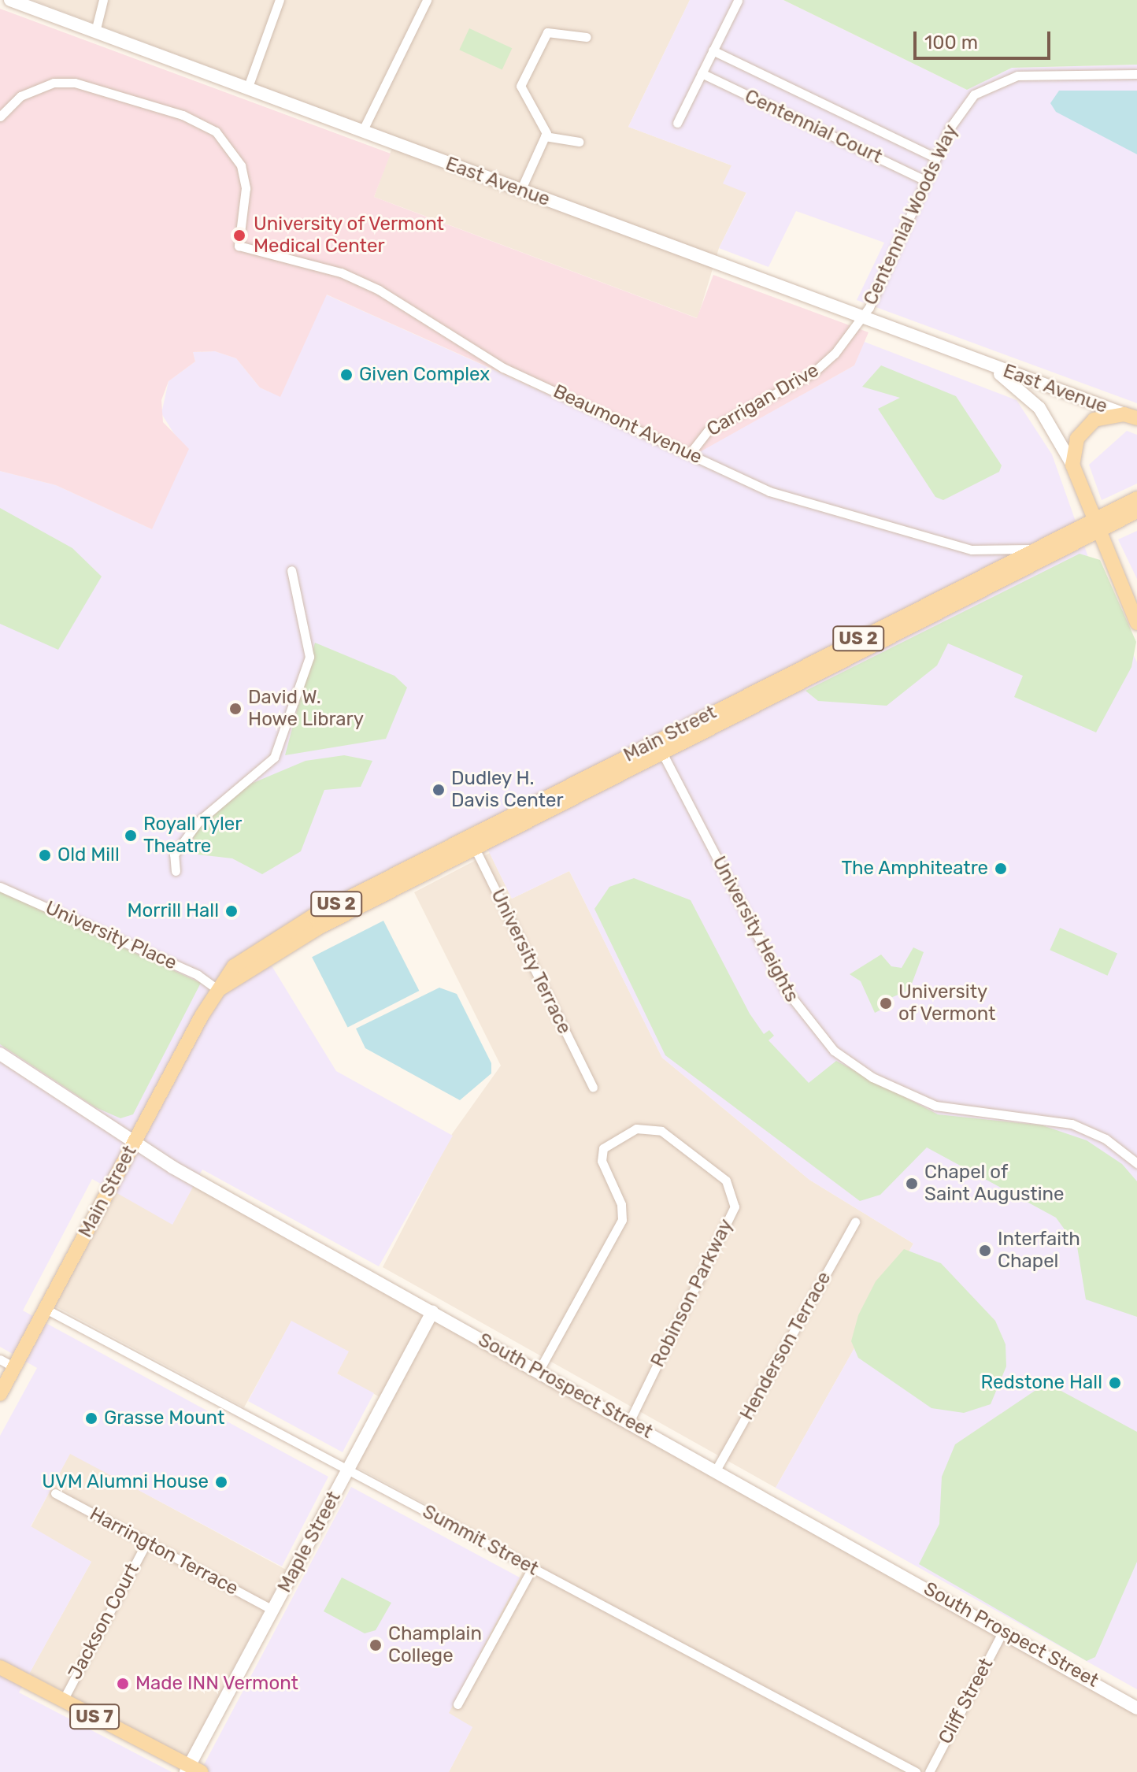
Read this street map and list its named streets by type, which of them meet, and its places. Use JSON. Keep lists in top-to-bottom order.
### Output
{
  "streets": {
    "main road": [
      "East Avenue",
      "US 2",
      "Main Street",
      "US 7"
    ],
    "street": [
      "Centennial Court",
      "Centennial Woods Way",
      "Carrigan Drive",
      "Beaumont Avenue",
      "University Heights",
      "University Place",
      "University Terrace",
      "Robinson Parkway",
      "Henderson Terrace",
      "South Prospect Street",
      "Summit Street",
      "Maple Street",
      "Harrington Terrace",
      "Jackson Court",
      "Cliff Street"
    ]
  },
  "crossings": [
    ["Centennial Court", "Centennial Woods Way"],
    ["East Avenue", "Centennial Woods Way"],
    ["East Avenue", "Carrigan Drive"],
    ["East Avenue", "Main Street"],
    ["Centennial Woods Way", "Carrigan Drive"],
    ["Carrigan Drive", "Beaumont Avenue"],
    ["Beaumont Avenue", "Main Street"],
    ["Main Street", "University Heights"],
    ["Main Street", "University Place"],
    ["Main Street", "University Terrace"],
    ["Main Street", "South Prospect Street"],
    ["Main Street", "Summit Street"],
    ["Robinson Parkway", "South Prospect Street"],
    ["Henderson Terrace", "South Prospect Street"],
    ["South Prospect Street", "Maple Street"],
    ["South Prospect Street", "Cliff Street"],
    ["Summit Street", "Maple Street"],
    ["Maple Street", "Harrington Terrace"],
    ["Maple Street", "US 7"],
    ["Harrington Terrace", "Jackson Court"],
    ["Jackson Court", "US 7"]
  ],
  "places": [
    "University of Vermont Medical Center",
    "Given Complex",
    "David W. Howe Library",
    "Dudley H. Davis Center",
    "Royall Tyler Theatre",
    "Old Mill",
    "The Amphiteatre",
    "Morrill Hall",
    "University of Vermont",
    "Chapel of Saint Augustine",
    "Interfaith Chapel",
    "Redstone Hall",
    "Grasse Mount",
    "UVM Alumni House",
    "Champlain College",
    "Made INN Vermont"
  ],
  "scale_bar": "100 m"
}
